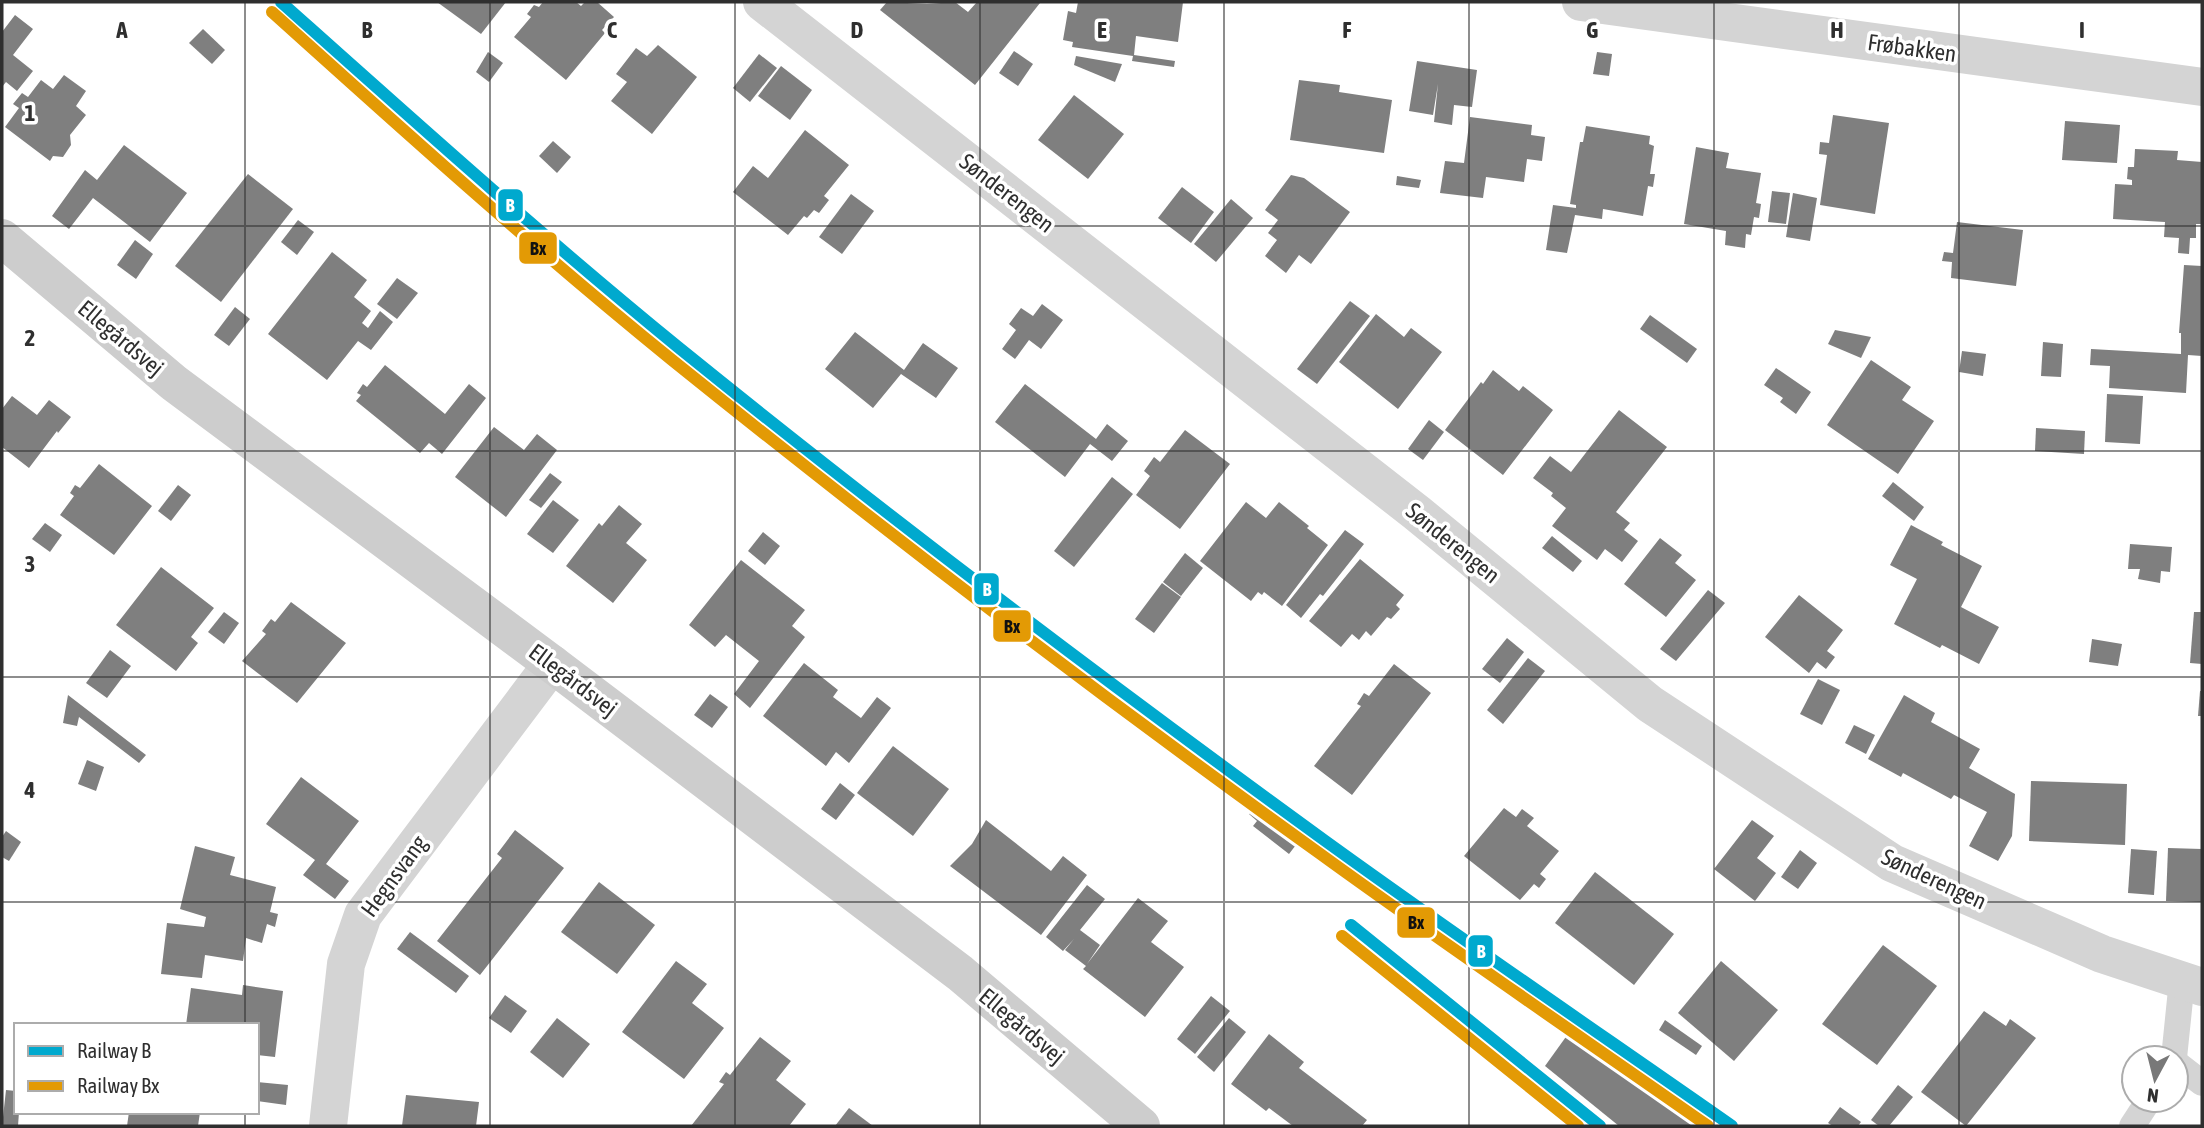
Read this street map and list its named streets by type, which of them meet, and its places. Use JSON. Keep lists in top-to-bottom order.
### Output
{
  "streets": {
    "street": [
      "Frøbakken",
      "Sønderengen",
      "Ellegårdsvej",
      "Hegnsvang"
    ]
  },
  "crossings": [
    ["Ellegårdsvej", "Hegnsvang"]
  ],
  "lines": ["rail line B", "rail line Bx"],
  "legend": ["Railway B", "Railway Bx"],
  "north": "bottom",
  "grid": {
    "columns": [
      "A",
      "B",
      "C",
      "D",
      "E",
      "F",
      "G",
      "H",
      "I"
    ],
    "rows": [
      "1",
      "2",
      "3",
      "4"
    ]
  }
}
